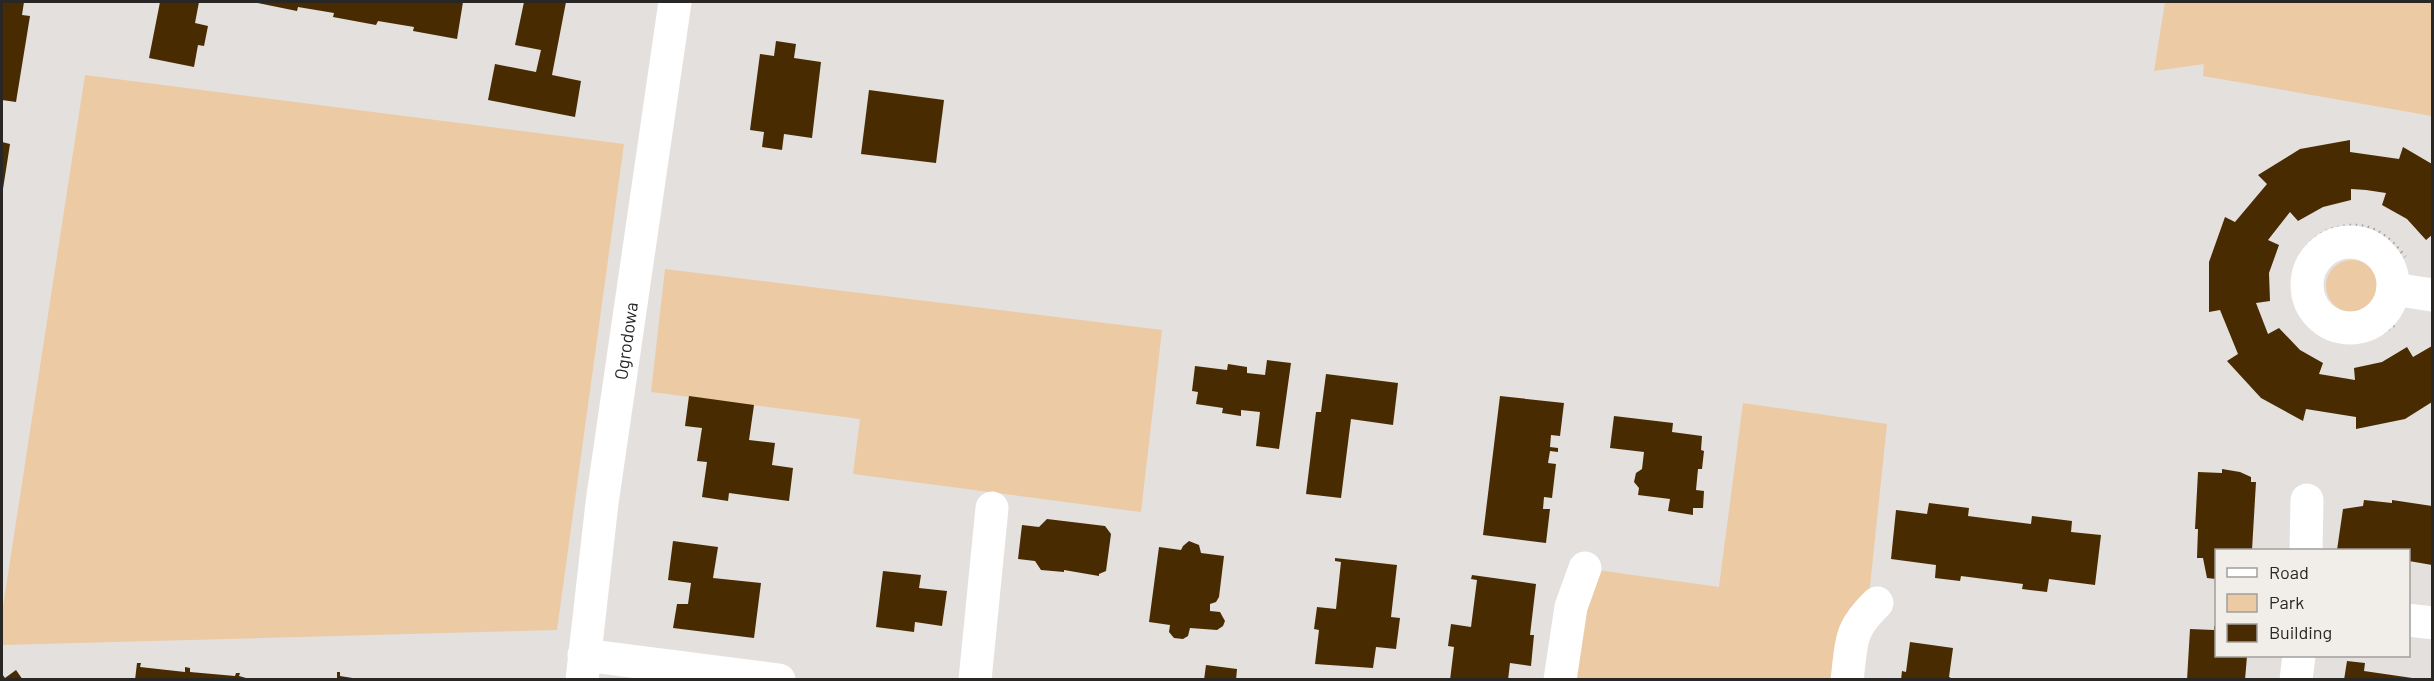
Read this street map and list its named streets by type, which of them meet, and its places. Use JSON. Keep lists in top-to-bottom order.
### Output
{
  "streets": {
    "street": ["Ogrodowa"]
  },
  "legend": ["Road", "Park", "Building"]
}
